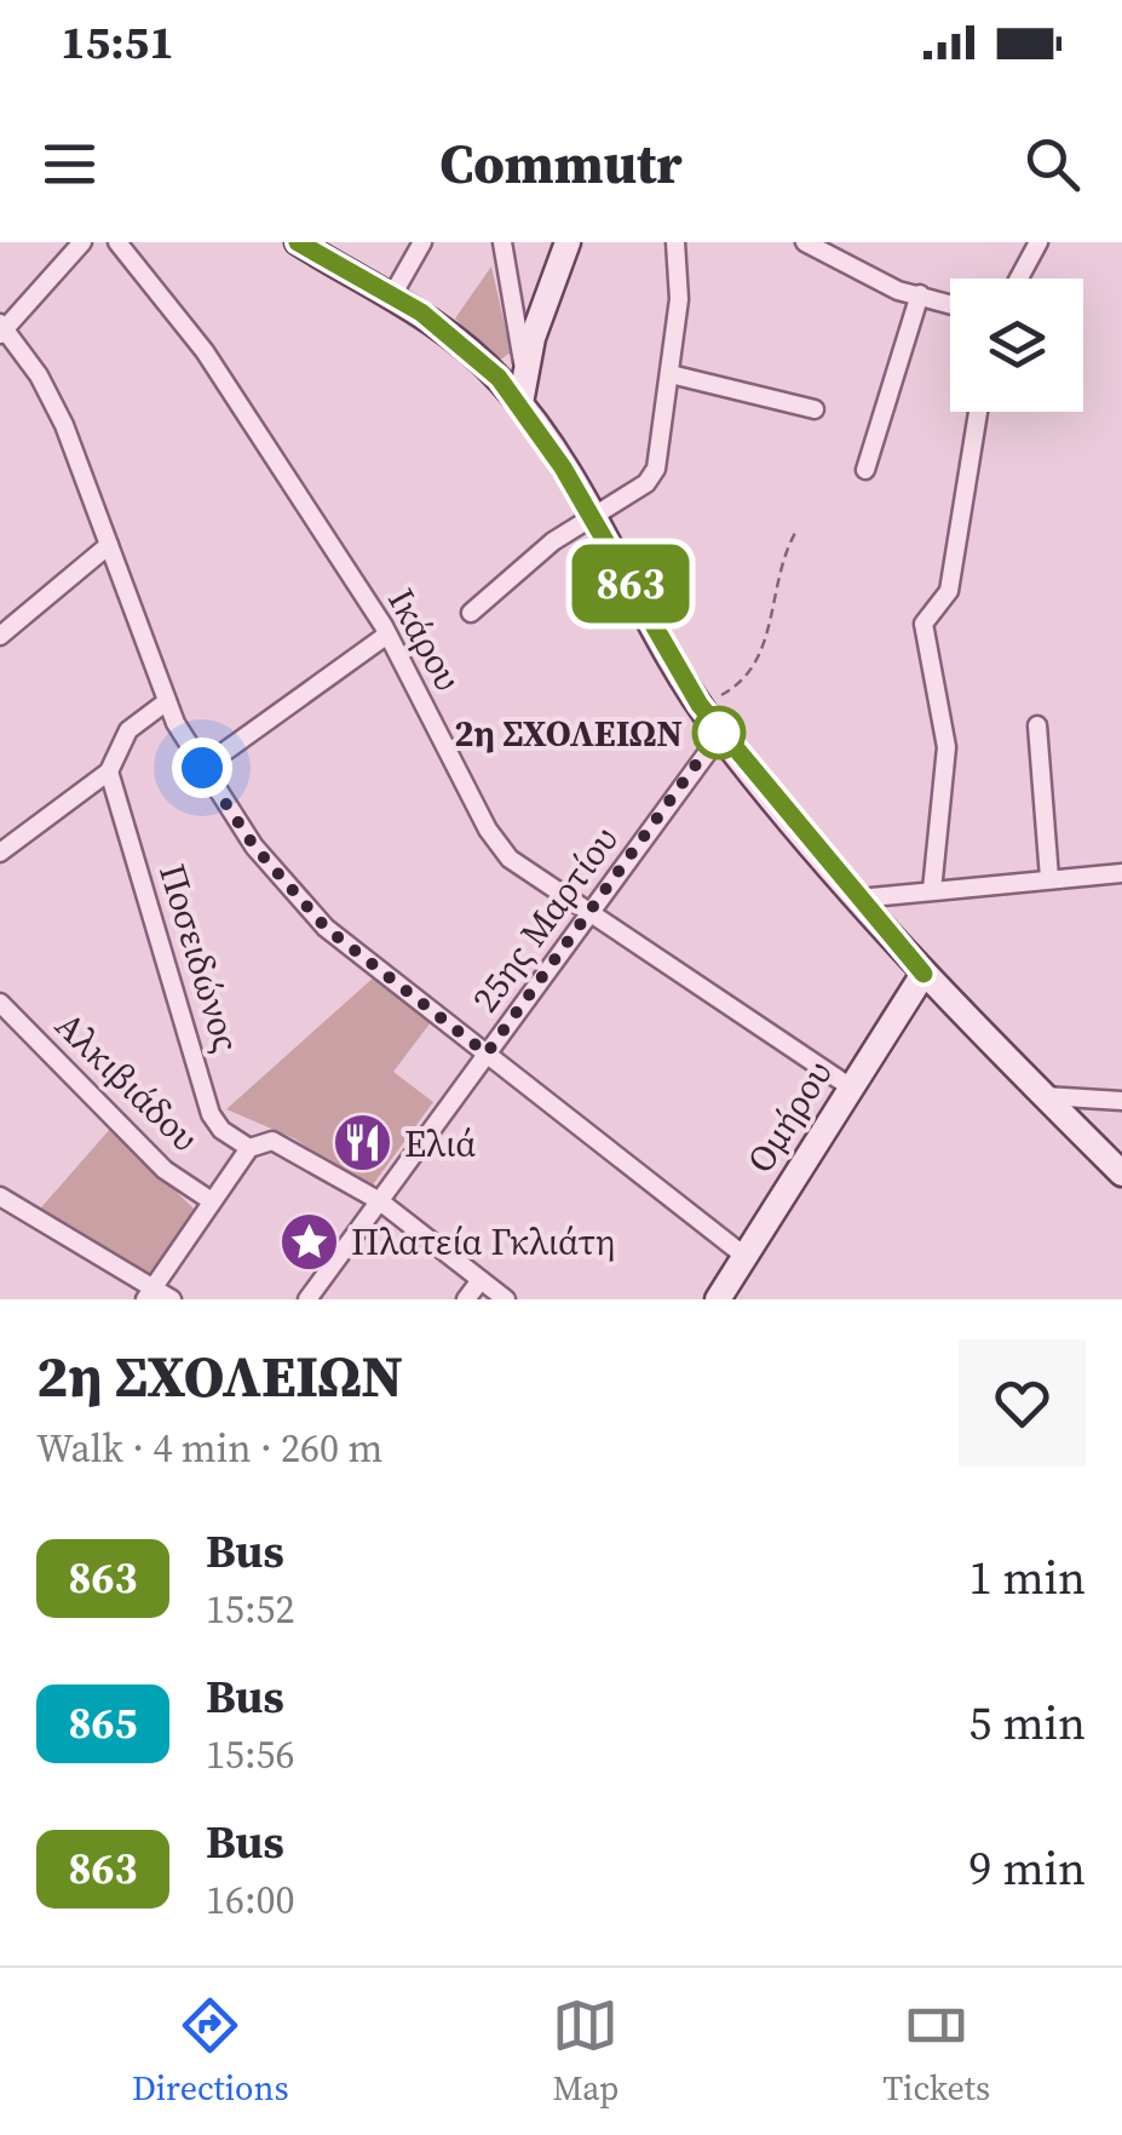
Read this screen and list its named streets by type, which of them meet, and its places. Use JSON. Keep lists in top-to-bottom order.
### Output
{
  "streets": {
    "street": [
      "Ικάρου",
      "25ης Μαρτίου",
      "Ποσειδώνος",
      "Αλκιβιάδου",
      "Ομήρου"
    ]
  },
  "crossings": [
    ["Ικάρου", "25ης Μαρτίου"],
    ["Ικάρου", "Ομήρου"]
  ],
  "places": {
    "other": ["2η ΣΧΟΛΕΙΩΝ"],
    "restaurant": ["Ελιά"],
    "place": ["Πλατεία Γκλιάτη"]
  },
  "lines": ["bus line 863"],
  "page": {
    "status": "15:51",
    "header": "Commutr",
    "on_map": "863",
    "heading": ["2η ΣΧΟΛΕΙΩΝ", "Walk · 4 min · 260 m"],
    "list": [
      {
        "mark": "863",
        "name": "Bus",
        "note": "15:52",
        "value": "1 min"
      },
      {
        "mark": "865",
        "name": "Bus",
        "note": "15:56",
        "value": "5 min"
      },
      {
        "mark": "863",
        "name": "Bus",
        "note": "16:00",
        "value": "9 min"
      }
    ],
    "tabs": ["Directions", "Map", "Tickets"]
  }
}
